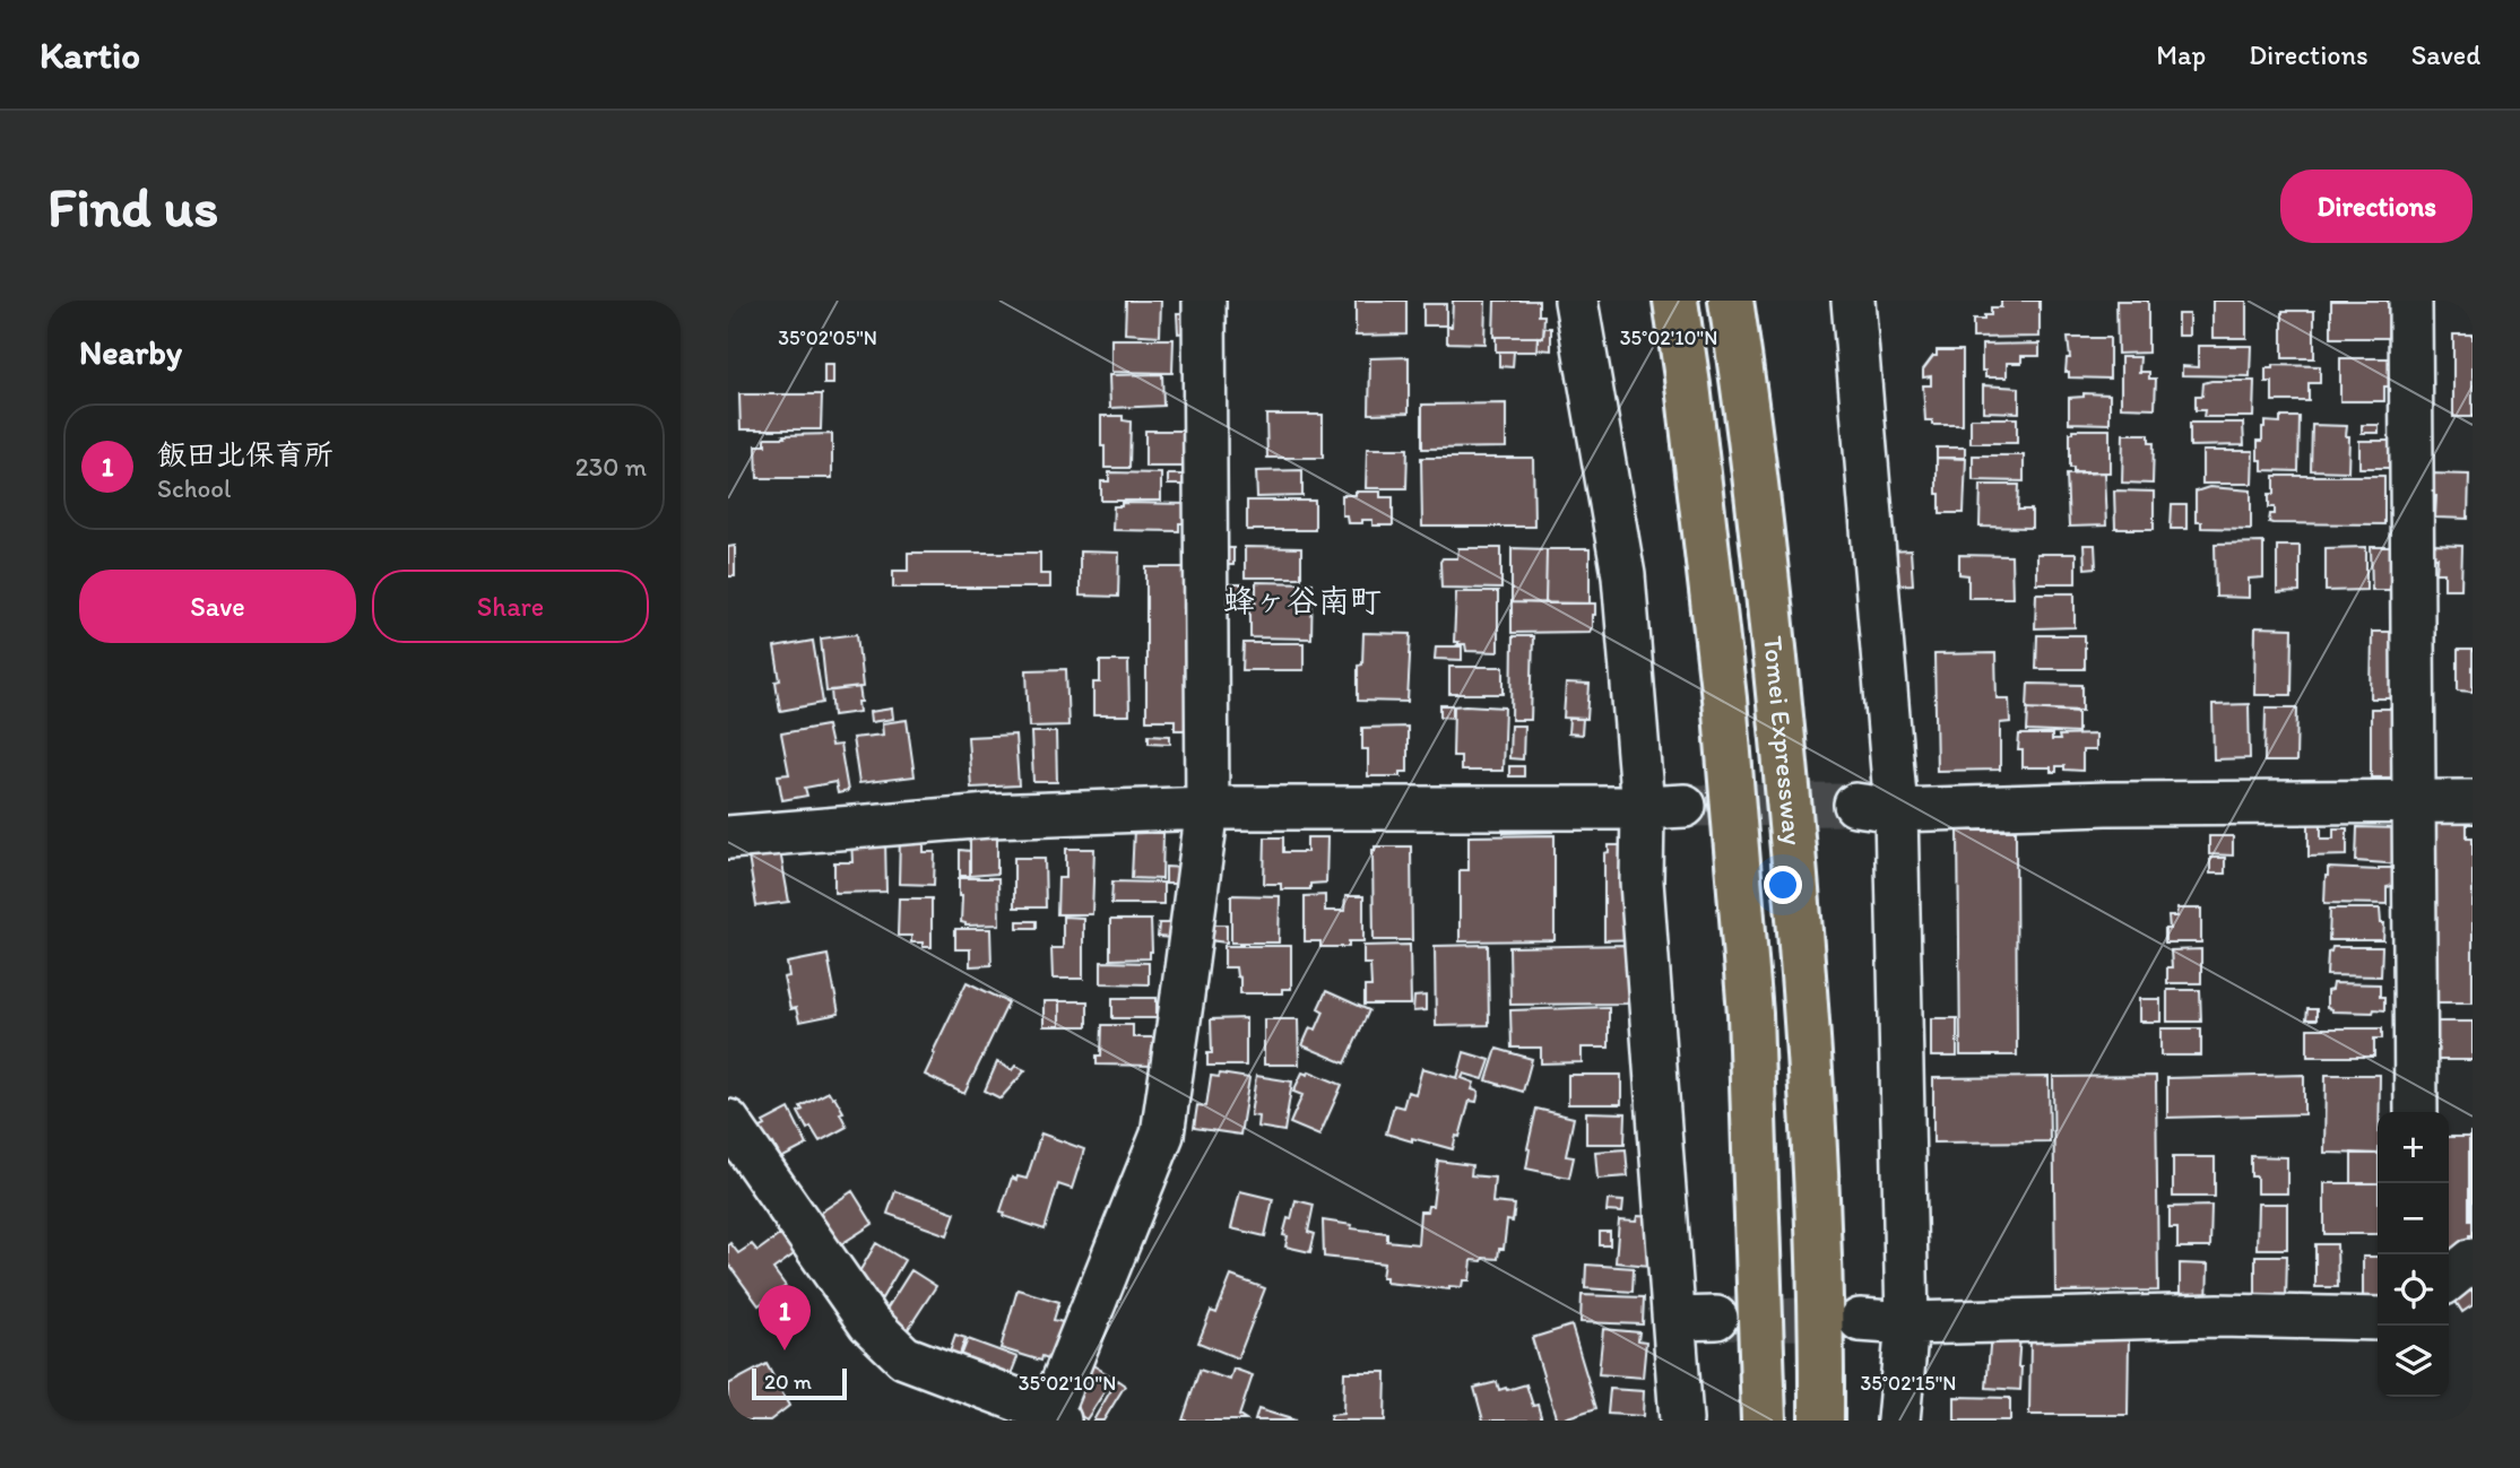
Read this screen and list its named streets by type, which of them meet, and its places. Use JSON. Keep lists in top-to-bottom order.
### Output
{
  "streets": {
    "highway": ["Tomei Expressway"]
  },
  "districts": ["蜂ヶ谷南町"],
  "scale_bar": "20 m",
  "page": {
    "header": "Kartio",
    "nav": ["Map", "Directions", "Saved"],
    "buttons": [
      "Directions",
      ["Save", "Share"]
    ],
    "title": "Find us",
    "heading": "Nearby",
    "list": [
      {
        "mark": "1",
        "name": "飯田北保育所",
        "note": "School",
        "value": "230 m"
      }
    ],
    "map_buttons": ["+", "−"],
    "pins": "1",
    "scale": "20 m"
  },
  "coordinates": ["35°02'05\"N", "35°02'10\"N", "35°02'15\"N"]
}
